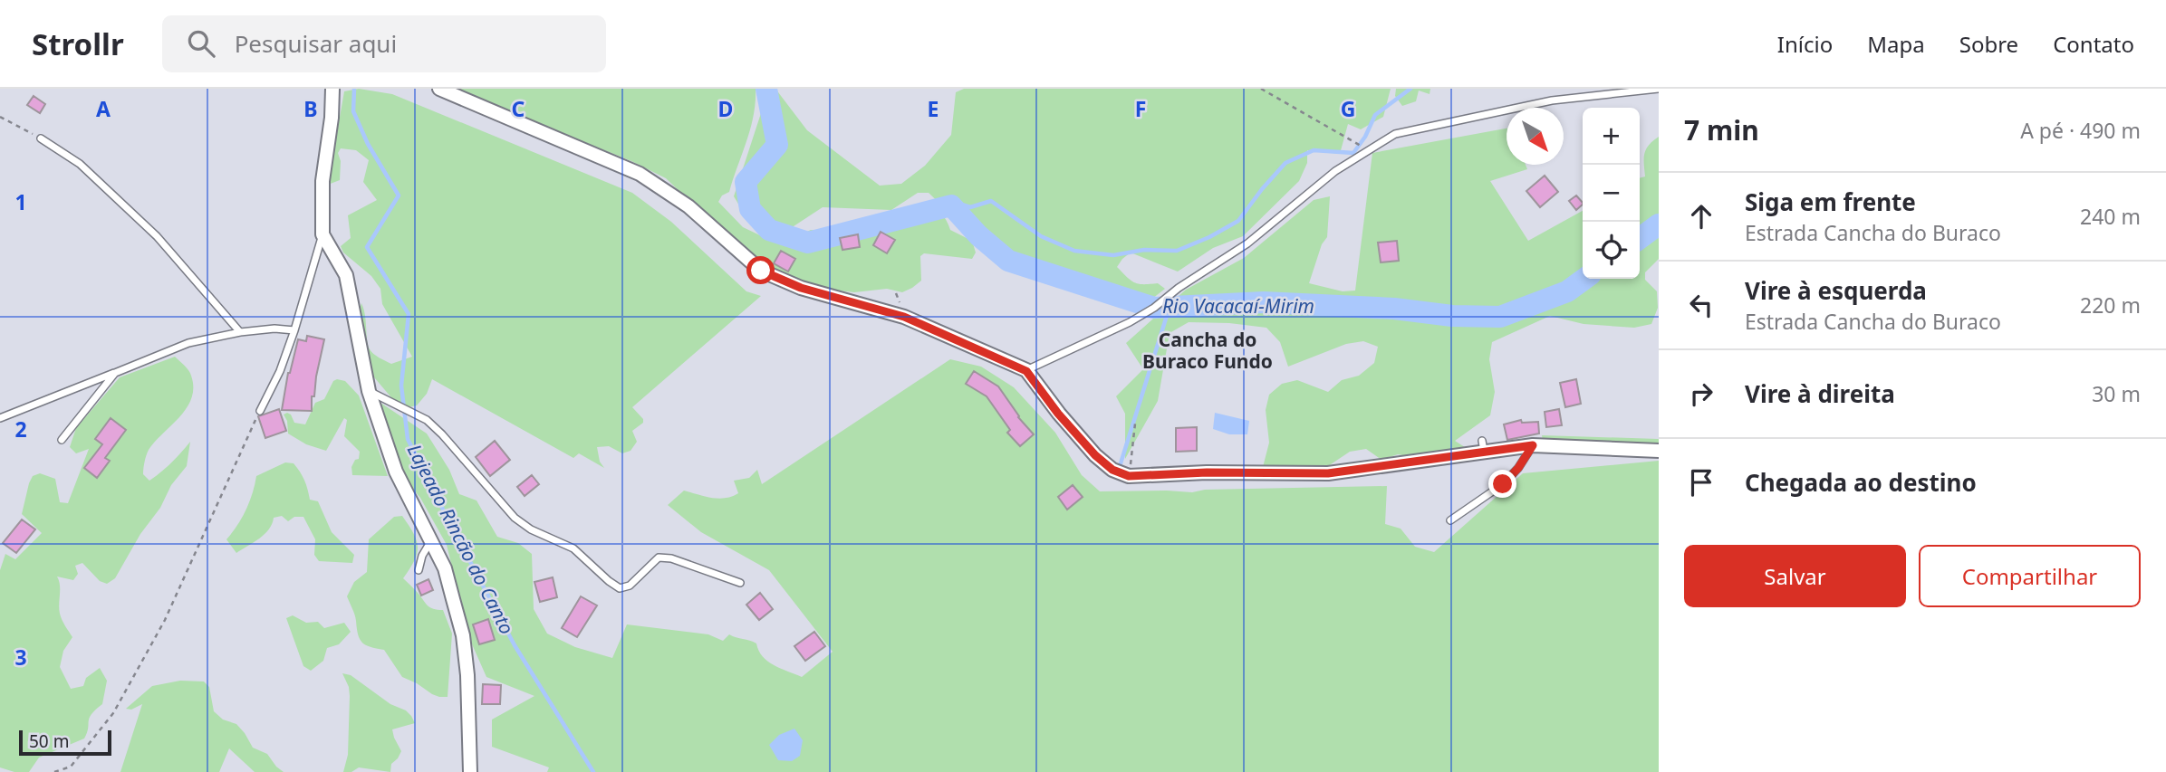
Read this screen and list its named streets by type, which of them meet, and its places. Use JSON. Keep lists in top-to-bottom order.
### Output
{
  "districts": ["Cancha do Buraco Fundo"],
  "water": ["Rio Vacacaí-Mirim", "Lajeado Rincão do Canto"],
  "scale_bar": "50 m",
  "north": "bottom right",
  "page": {
    "header": "Strollr",
    "search": "Pesquisar aqui",
    "nav": [
      "Início",
      "Mapa",
      "Sobre",
      "Contato"
    ],
    "heading": ["7 min", "A pé · 490 m"],
    "map_buttons": ["+", "−"],
    "list": [
      ["Siga em frente", "Estrada Cancha do Buraco", "240 m"],
      ["Vire à esquerda", "Estrada Cancha do Buraco", "220 m"],
      ["Vire à direita", "30 m"],
      "Chegada ao destino"
    ],
    "buttons": ["Salvar", "Compartilhar"],
    "scale": "50 m"
  },
  "grid": {
    "columns": [
      "A",
      "B",
      "C",
      "D",
      "E",
      "F",
      "G"
    ],
    "rows": ["1", "2", "3"]
  }
}
